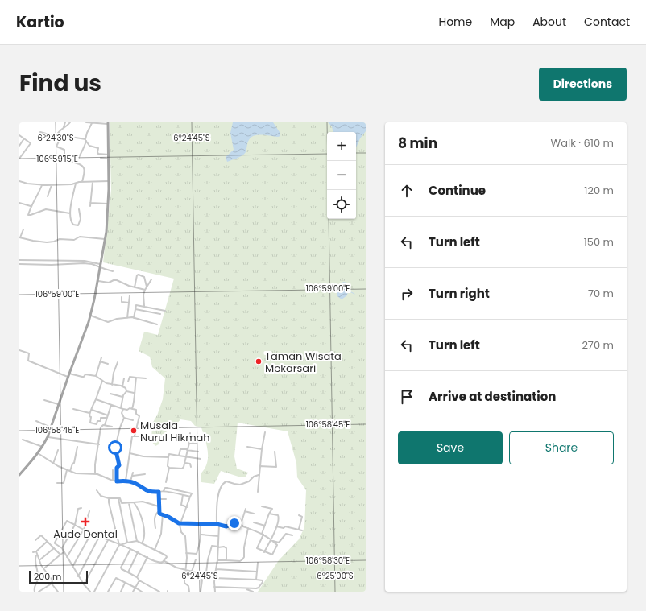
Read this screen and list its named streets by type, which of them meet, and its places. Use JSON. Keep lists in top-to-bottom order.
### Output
{
  "places": {
    "other": ["Taman Wisata Mekarsari", "Musala Nurul Hikmah"],
    "health": ["Aude Dental"]
  },
  "scale_bar": "200 m",
  "page": {
    "header": "Kartio",
    "nav": [
      "Home",
      "Map",
      "About",
      "Contact"
    ],
    "title": "Find us",
    "buttons": [
      "Directions",
      ["Save", "Share"]
    ],
    "heading": ["8 min", "Walk · 610 m"],
    "map_buttons": ["+", "−"],
    "list": [
      ["Continue", "120 m"],
      ["Turn left", "150 m"],
      ["Turn right", "70 m"],
      ["Turn left", "270 m"],
      "Arrive at destination"
    ],
    "scale": "200 m"
  },
  "coordinates": [
    "6°24'30\"S",
    "6°24'45\"S",
    "106°59'15\"E",
    "106°59'00\"E",
    "106°58'45\"E",
    "106°58'30\"E",
    "6°25'00\"S"
  ]
}
